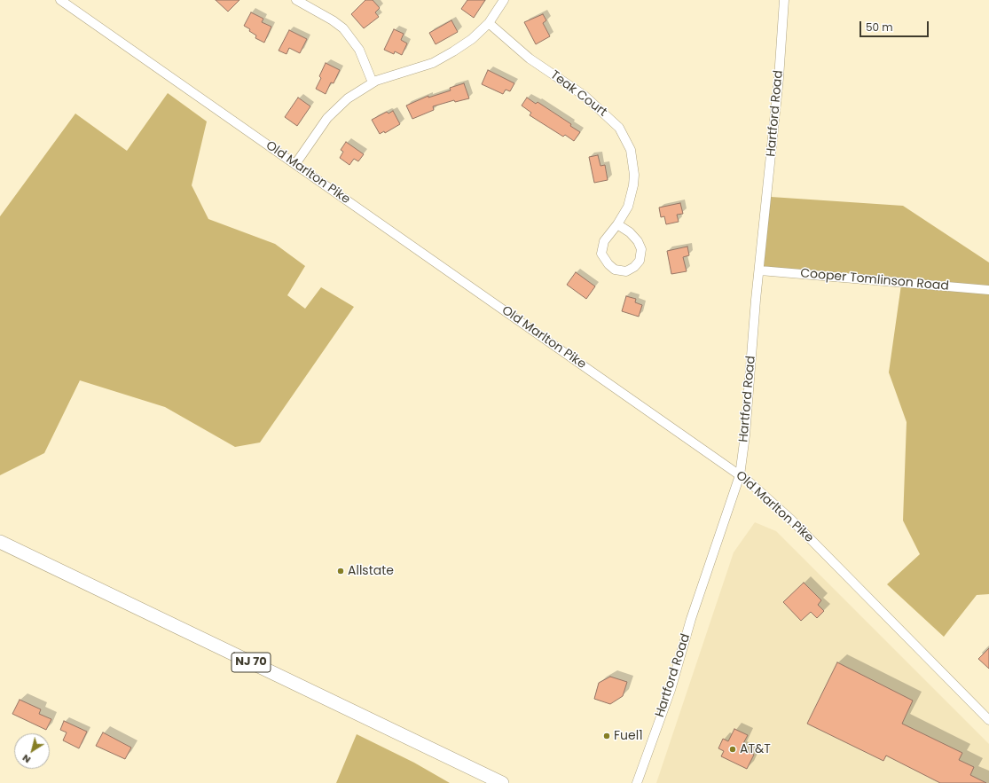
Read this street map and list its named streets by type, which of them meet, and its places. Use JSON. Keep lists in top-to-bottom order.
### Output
{
  "streets": {
    "highway": ["NJ 70"],
    "street": [
      "Teak Court",
      "Hartford Road",
      "Old Marlton Pike",
      "Cooper Tomlinson Road"
    ]
  },
  "crossings": [
    ["Hartford Road", "Old Marlton Pike"],
    ["Hartford Road", "Cooper Tomlinson Road"]
  ],
  "places": ["Allstate", "Fuel1", "AT&T"],
  "scale_bar": "50 m",
  "north": "bottom left"
}
